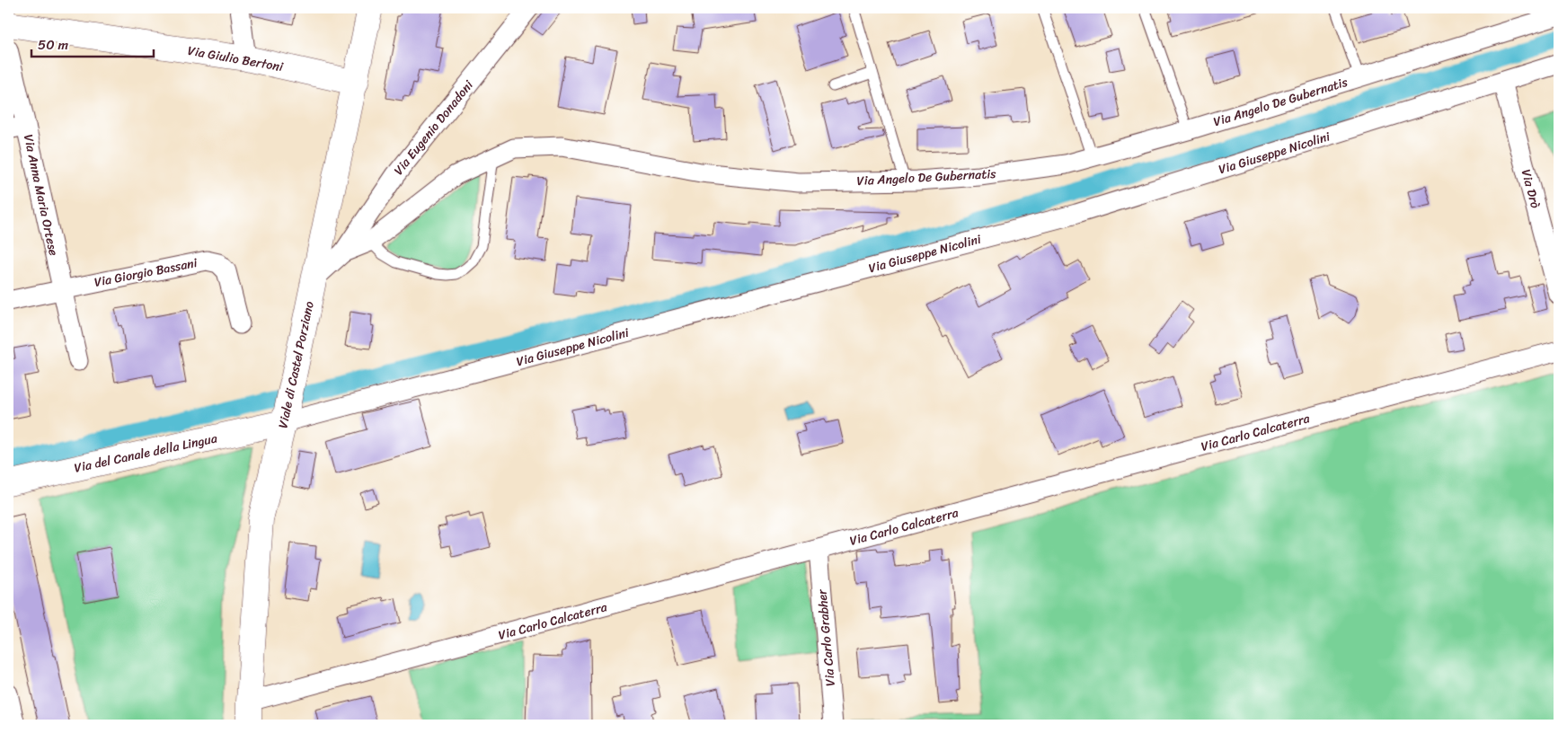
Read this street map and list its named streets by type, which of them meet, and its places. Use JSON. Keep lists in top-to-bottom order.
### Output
{
  "streets": {
    "street": [
      "Via Giulio Bertoni",
      "Via Angelo De Gubernatis",
      "Via Eugenio Donadoni",
      "Via Giuseppe Nicolini",
      "Via Drò",
      "Via Anna Maria Ortese",
      "Via Giorgio Bassani",
      "Viale di Castel Porziano",
      "Via Carlo Calcaterra",
      "Via del Canale della Lingua",
      "Via Carlo Grabher"
    ]
  },
  "crossings": [
    ["Via Giulio Bertoni", "Viale di Castel Porziano"],
    ["Via Angelo De Gubernatis", "Via Eugenio Donadoni"],
    ["Via Angelo De Gubernatis", "Viale di Castel Porziano"],
    ["Via Giuseppe Nicolini", "Via Drò"],
    ["Via Giuseppe Nicolini", "Viale di Castel Porziano"],
    ["Via Giuseppe Nicolini", "Via del Canale della Lingua"],
    ["Via Anna Maria Ortese", "Via Giorgio Bassani"],
    ["Viale di Castel Porziano", "Via Carlo Calcaterra"],
    ["Viale di Castel Porziano", "Via del Canale della Lingua"],
    ["Via Carlo Calcaterra", "Via Carlo Grabher"]
  ],
  "scale_bar": "50 m"
}
